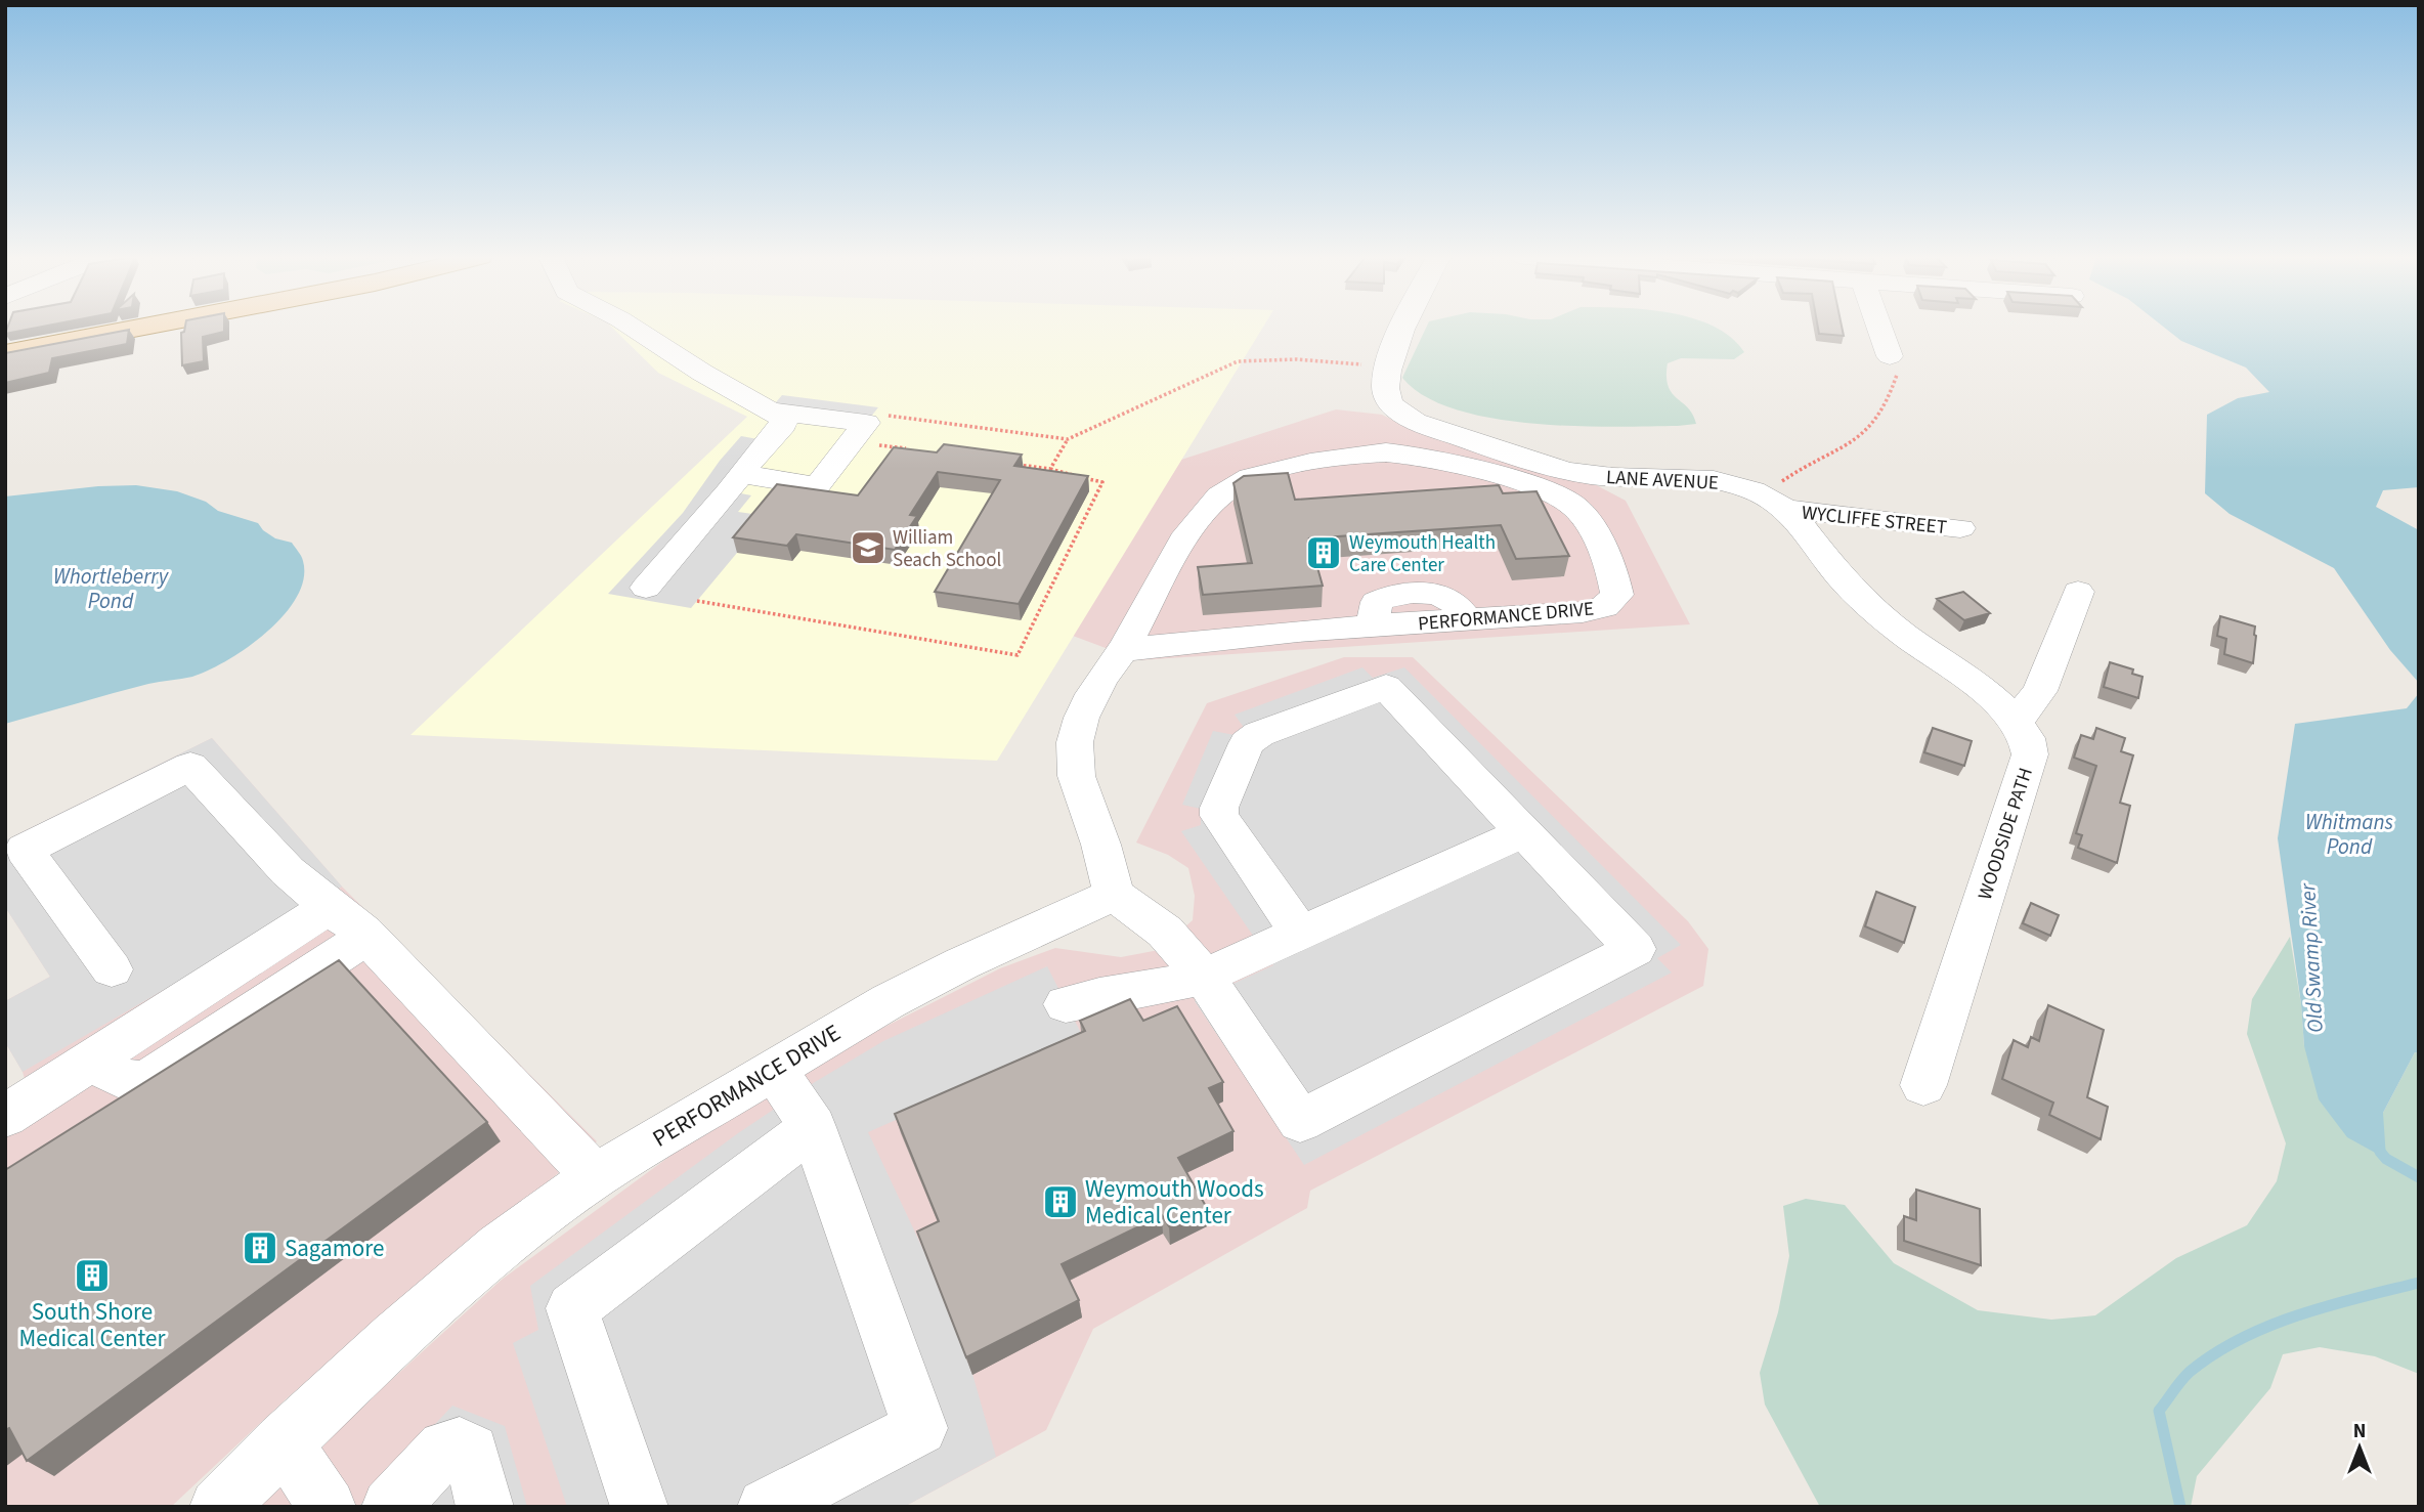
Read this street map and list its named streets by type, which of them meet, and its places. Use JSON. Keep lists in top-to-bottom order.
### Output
{
  "streets": {
    "street": [
      "LANE AVENUE",
      "WYCLIFFE STREET",
      "PERFORMANCE DRIVE",
      "WOODSIDE PATH"
    ]
  },
  "crossings": [
    ["LANE AVENUE", "WYCLIFFE STREET"]
  ],
  "water": ["Whortleberry Pond", "Whitmans Pond", "Old Swamp River"],
  "places": {
    "school or university": ["William Seach School"],
    "building": [
      "Weymouth Health Care Center",
      "Weymouth Woods Medical Center",
      "Sagamore",
      "South Shore Medical Center"
    ]
  },
  "north": "top"
}
